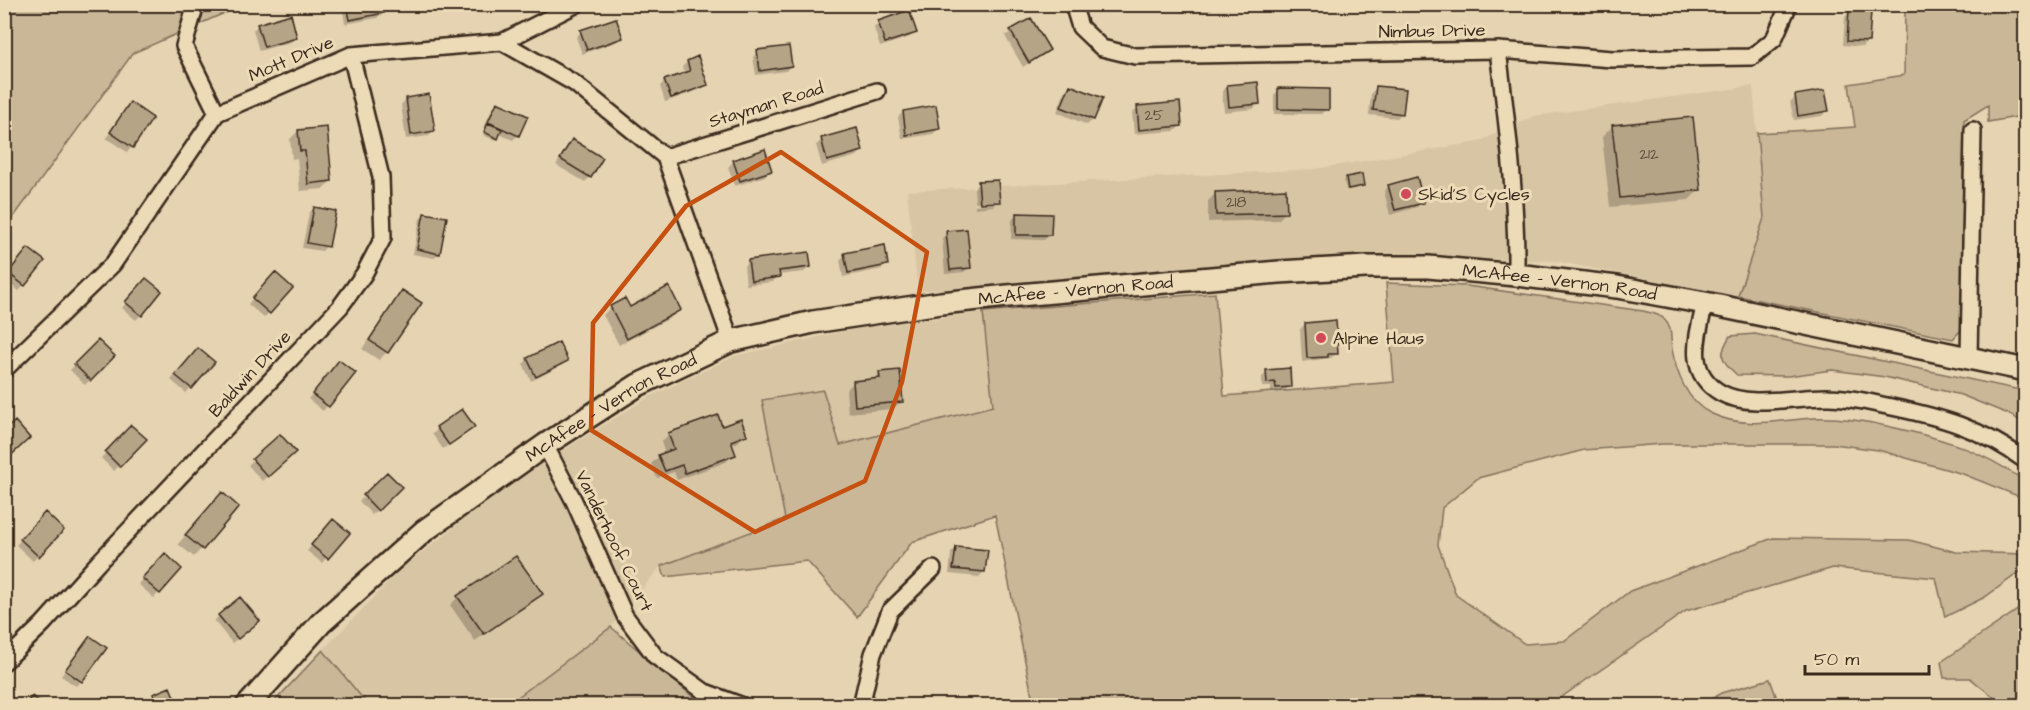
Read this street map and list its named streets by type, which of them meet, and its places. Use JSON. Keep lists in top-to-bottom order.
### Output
{
  "streets": {
    "main road": ["McAfee - Vernon Road"],
    "street": [
      "Nimbus Drive",
      "Mott Drive",
      "Stayman Road",
      "Baldwin Drive",
      "Vanderhoof Court"
    ]
  },
  "crossings": [
    ["Mott Drive", "Baldwin Drive"],
    ["McAfee - Vernon Road", "Vanderhoof Court"]
  ],
  "places": ["Skid'S Cycles", "Alpine Haus"],
  "house_numbers": ["25", "212", "218"],
  "scale_bar": "50 m"
}
